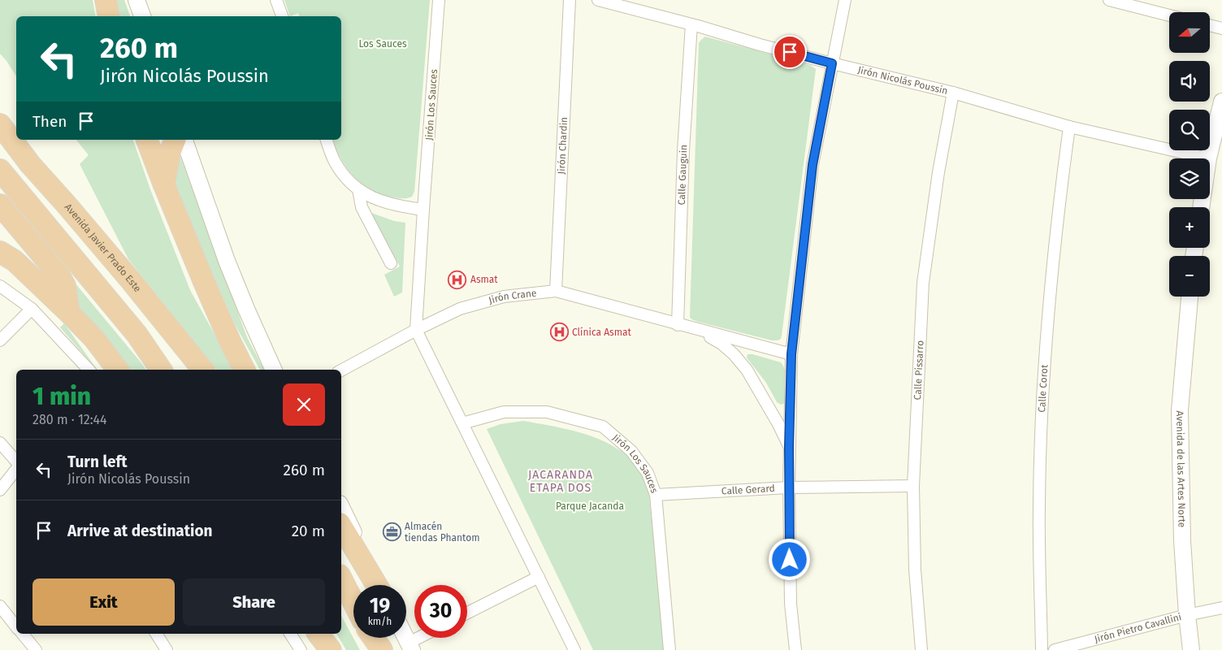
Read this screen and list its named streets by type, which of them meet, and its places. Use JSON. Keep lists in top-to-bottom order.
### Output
{
  "streets": {
    "highway": ["Avenida Javier Prado Este"],
    "street": [
      "Jirón Nicolás Poussin",
      "Jirón Los Sauces",
      "Jirón Chardin",
      "Calle Gauguin",
      "Jirón Crane",
      "Calle Pissarro",
      "Calle Corot",
      "Avenida de las Artes Norte",
      "Calle Gerard",
      "Jirón Pietro Cavallini"
    ]
  },
  "crossings": [
    ["Jirón Nicolás Poussin", "Calle Gauguin"],
    ["Jirón Nicolás Poussin", "Calle Pissarro"],
    ["Jirón Nicolás Poussin", "Calle Corot"],
    ["Jirón Los Sauces", "Jirón Crane"],
    ["Jirón Los Sauces", "Calle Gerard"],
    ["Jirón Chardin", "Jirón Crane"],
    ["Calle Gauguin", "Jirón Crane"],
    ["Calle Pissarro", "Calle Gerard"],
    ["Avenida de las Artes Norte", "Jirón Pietro Cavallini"]
  ],
  "districts": ["JACARANDA ETAPA DOS"],
  "parks": ["Los Sauces", "Parque Jacanda"],
  "places": {
    "hospital": ["Asmat", "Clínica Asmat"],
    "office": ["Almacén tiendas Phantom"]
  },
  "north": "left",
  "page": {
    "map_buttons": ["+", "−"],
    "turn": ["260 m", "Jirón Nicolás Poussin"],
    "then": "Then",
    "heading": ["1 min", "280 m · 12:44"],
    "list": [
      {
        "name": "Turn left",
        "note": "Jirón Nicolás Poussin",
        "value": "260 m"
      },
      {
        "name": "Arrive at destination",
        "value": "20 m"
      }
    ],
    "buttons": ["Exit", "Share"],
    "speed": "19 km/h",
    "limit": "30"
  }
}
